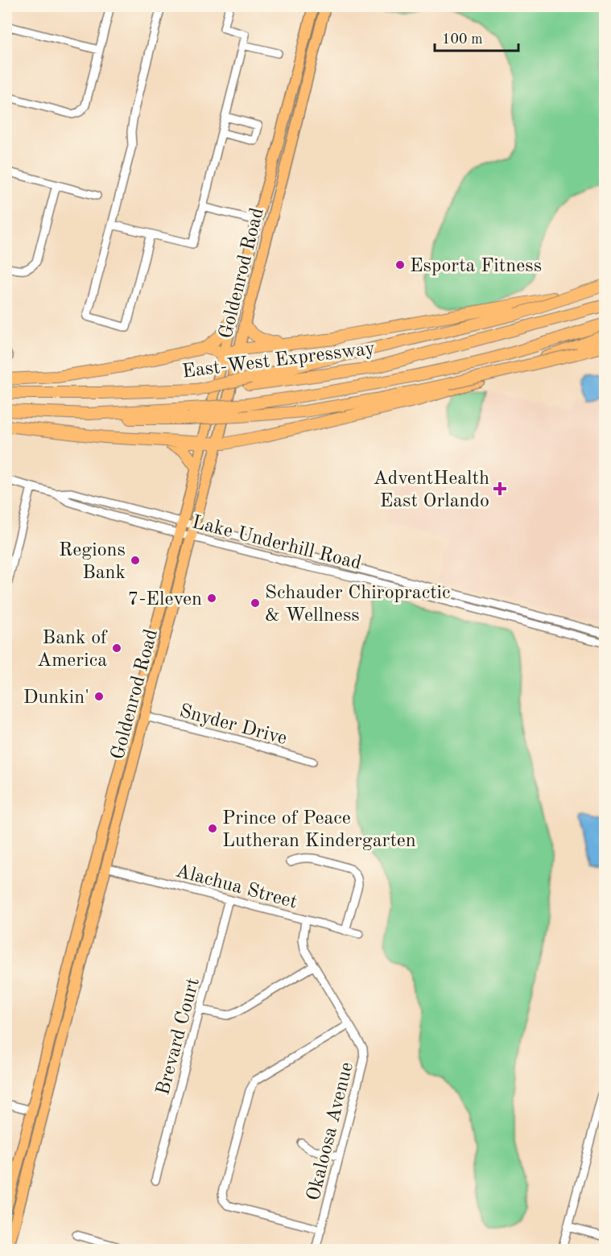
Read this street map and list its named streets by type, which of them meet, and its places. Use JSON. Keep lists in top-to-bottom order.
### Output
{
  "streets": {
    "highway": ["East-West Expressway"],
    "main road": ["Goldenrod Road"],
    "street": [
      "Lake Underhill Road",
      "Snyder Drive",
      "Alachua Street",
      "Brevard Court",
      "Okaloosa Avenue"
    ]
  },
  "crossings": [
    ["Goldenrod Road", "Lake Underhill Road"],
    ["Goldenrod Road", "Snyder Drive"],
    ["Goldenrod Road", "Alachua Street"],
    ["Alachua Street", "Brevard Court"],
    ["Alachua Street", "Okaloosa Avenue"]
  ],
  "places": {
    "other": [
      "Esporta Fitness",
      "Regions Bank",
      "7-Eleven",
      "Schauder Chiropractic & Wellness",
      "Bank of America",
      "Dunkin'",
      "Prince of Peace Lutheran Kindergarten"
    ],
    "health": ["AdventHealth East Orlando"]
  },
  "scale_bar": "100 m"
}
